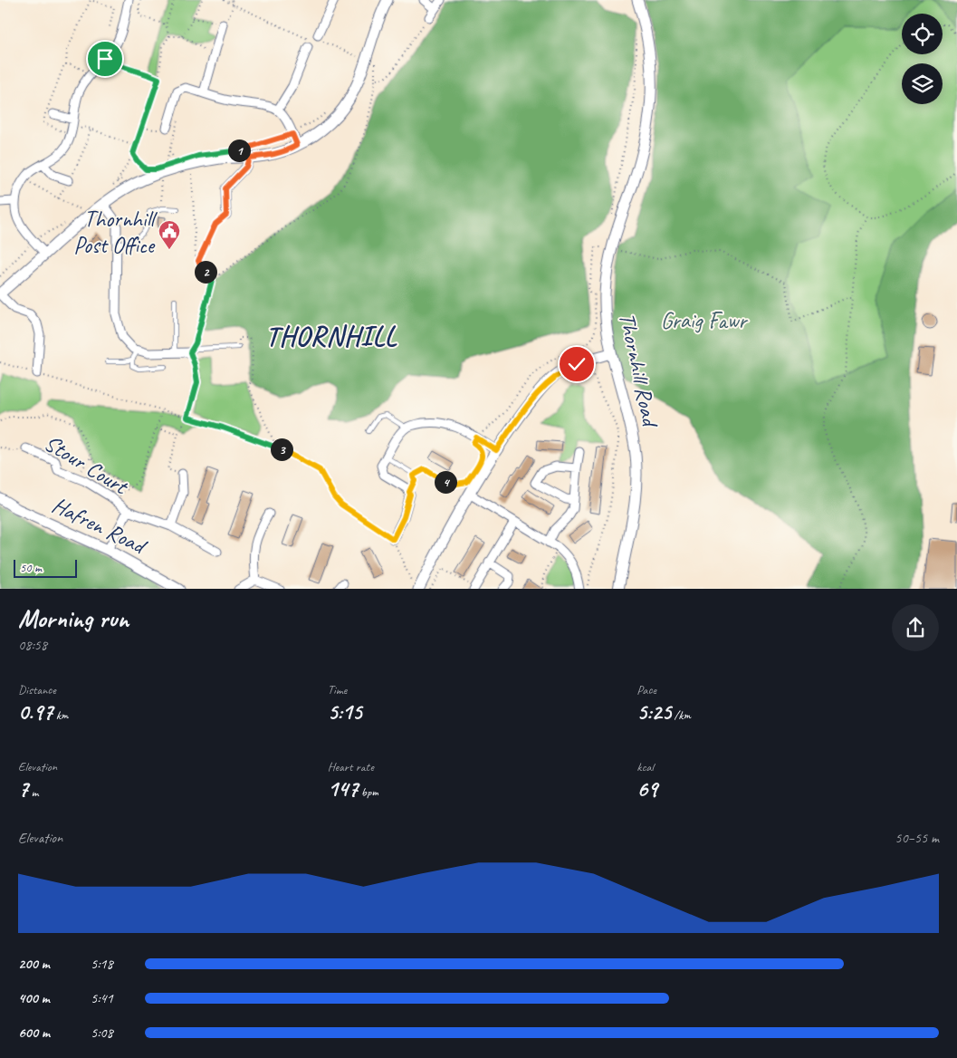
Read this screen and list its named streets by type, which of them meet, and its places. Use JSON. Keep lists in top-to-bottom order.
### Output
{
  "streets": {
    "street": ["Thornhill Road", "Stour Court", "Hafren Road"]
  },
  "crossings": [
    ["Stour Court", "Hafren Road"]
  ],
  "districts": ["THORNHILL"],
  "parks": ["Graig Fawr"],
  "places": {
    "public building": ["Thornhill Post Office"]
  },
  "scale_bar": "50 m",
  "page": {
    "pins": [
      "1",
      "2",
      "3",
      "4"
    ],
    "scale": "50 m",
    "heading": ["Morning run", "08:58"],
    "stats": [
      ["Distance", "0.97 km"],
      ["Time", "5:15"],
      ["Pace", "5:25 /km"],
      ["Elevation", "7 m"],
      ["Heart rate", "147 bpm"],
      ["kcal", "69"]
    ],
    "chart": ["Elevation", "50–55 m"],
    "list": [
      {
        "name": "200 m",
        "note": "5:18"
      },
      {
        "name": "400 m",
        "note": "5:41"
      },
      {
        "name": "600 m",
        "note": "5:08"
      }
    ]
  }
}
